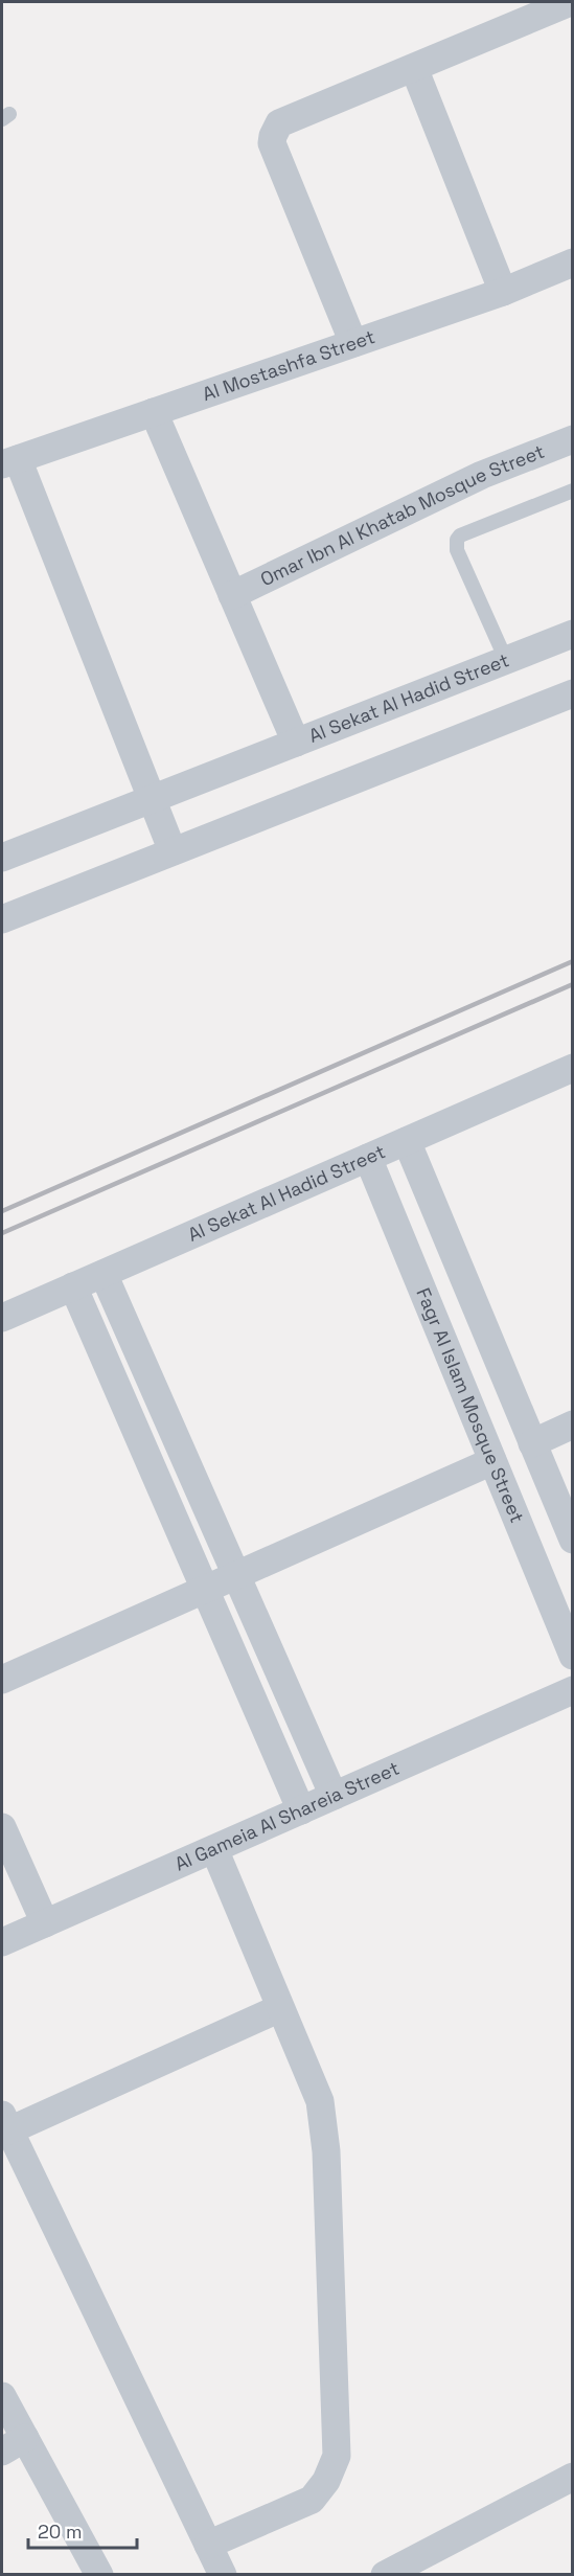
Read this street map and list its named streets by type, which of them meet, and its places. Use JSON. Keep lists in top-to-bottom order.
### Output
{
  "streets": {
    "street": [
      "Al Mostashfa Street",
      "Omar Ibn Al Khatab Mosque Street",
      "Al Sekat Al Hadid Street",
      "Fagr Al Islam Mosque Street",
      "Al Gameia Al Shareia Street"
    ]
  },
  "crossings": [
    ["Al Sekat Al Hadid Street", "Fagr Al Islam Mosque Street"]
  ],
  "scale_bar": "20 m"
}
